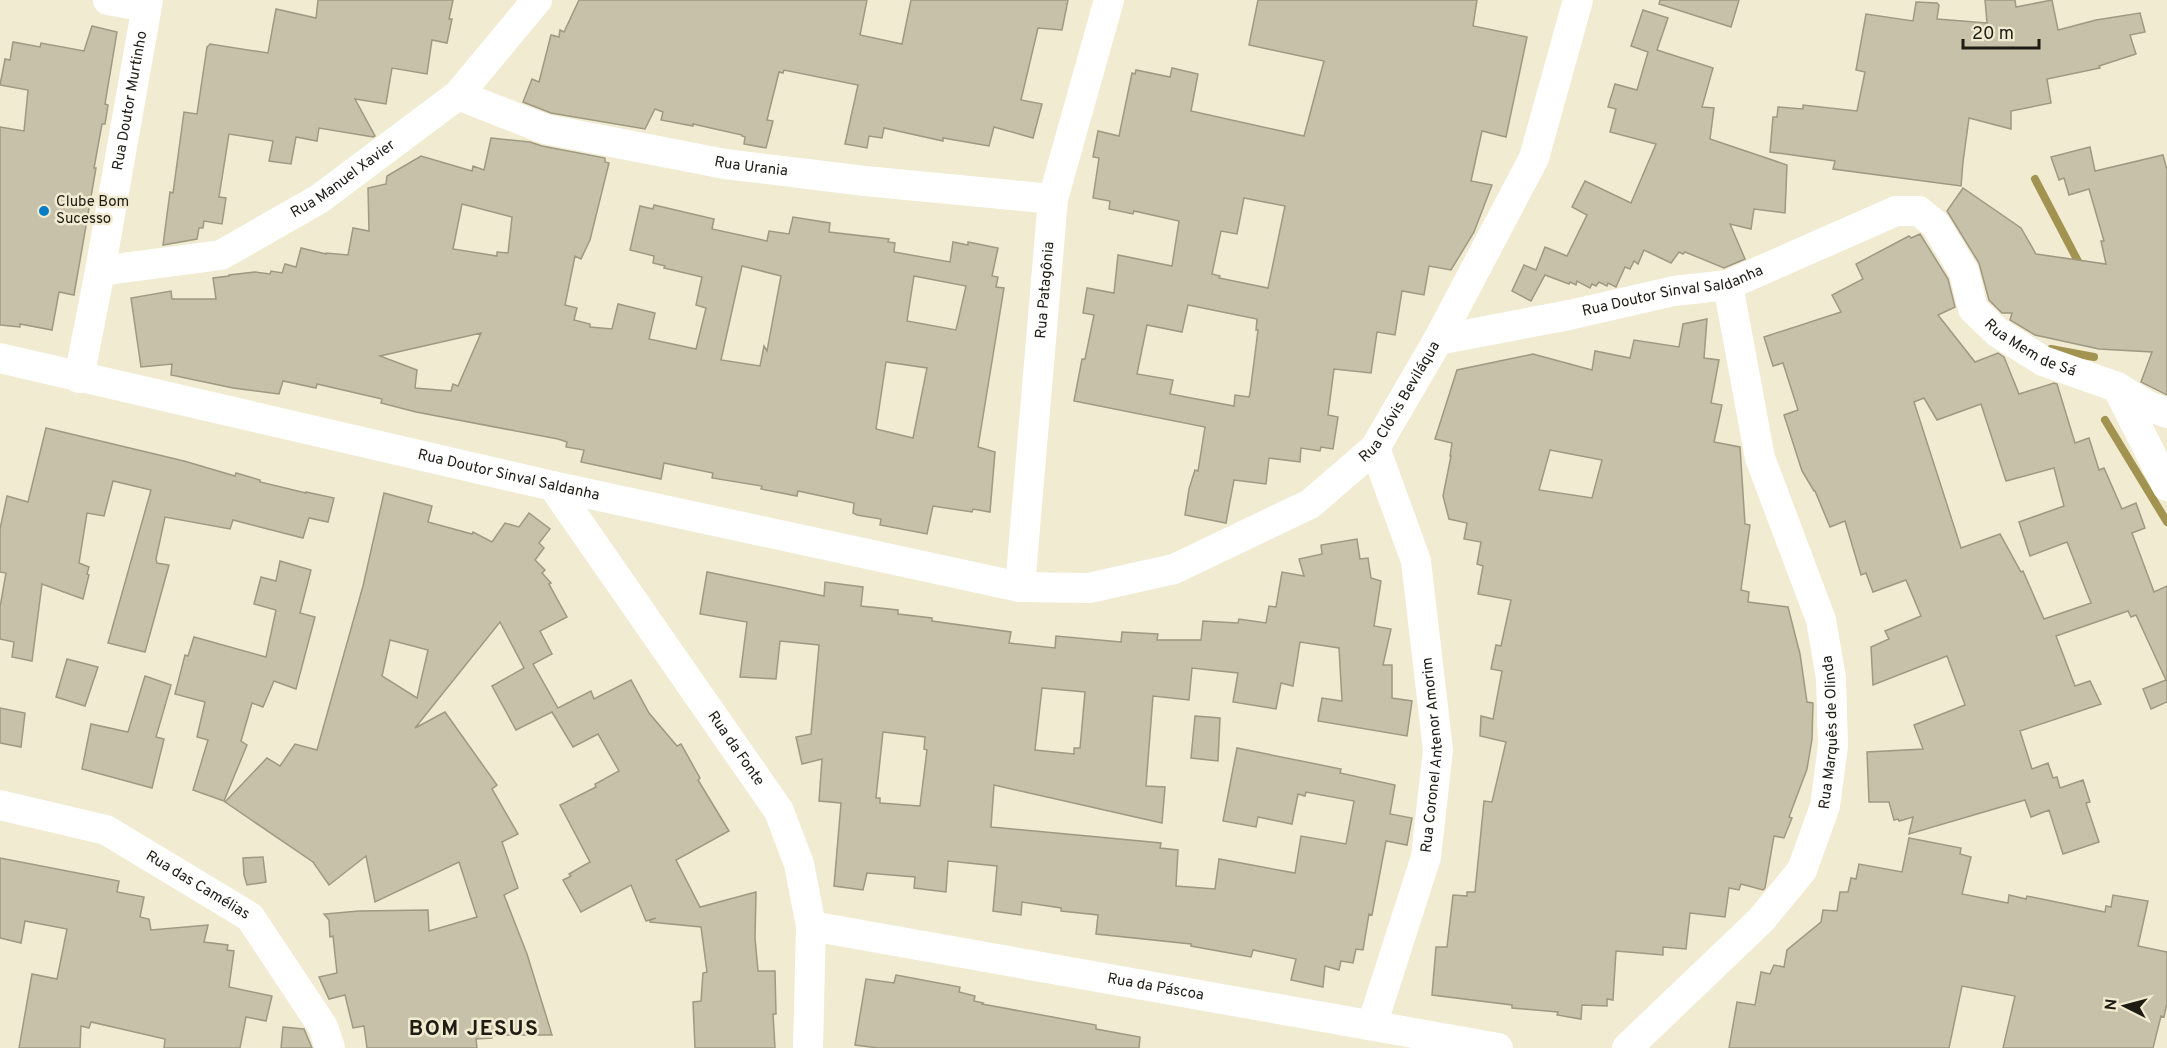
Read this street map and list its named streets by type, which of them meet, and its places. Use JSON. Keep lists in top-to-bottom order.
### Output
{
  "streets": {
    "street": [
      "Rua Doutor Murtinho",
      "Rua Urania",
      "Rua Manuel Xavier",
      "Rua Patagônia",
      "Rua Doutor Sinval Saldanha",
      "Rua Mem de Sá",
      "Rua Clóvis Beviláqua",
      "Rua Marquês de Olinda",
      "Rua da Fonte",
      "Rua Coronel Antenor Amorim",
      "Rua das Camélias",
      "Rua da Páscoa"
    ]
  },
  "crossings": [
    ["Rua Doutor Murtinho", "Rua Manuel Xavier"],
    ["Rua Doutor Murtinho", "Rua Doutor Sinval Saldanha"],
    ["Rua Urania", "Rua Manuel Xavier"],
    ["Rua Urania", "Rua Patagônia"],
    ["Rua Patagônia", "Rua Doutor Sinval Saldanha"],
    ["Rua Patagônia", "Rua Clóvis Beviláqua"],
    ["Rua Doutor Sinval Saldanha", "Rua Mem de Sá"],
    ["Rua Doutor Sinval Saldanha", "Rua Clóvis Beviláqua"],
    ["Rua Doutor Sinval Saldanha", "Rua Marquês de Olinda"],
    ["Rua Doutor Sinval Saldanha", "Rua da Fonte"],
    ["Rua Clóvis Beviláqua", "Rua Coronel Antenor Amorim"],
    ["Rua da Fonte", "Rua da Páscoa"],
    ["Rua Coronel Antenor Amorim", "Rua da Páscoa"]
  ],
  "districts": ["BOM JESUS"],
  "places": ["Clube Bom Sucesso"],
  "scale_bar": "20 m",
  "north": "left"
}
